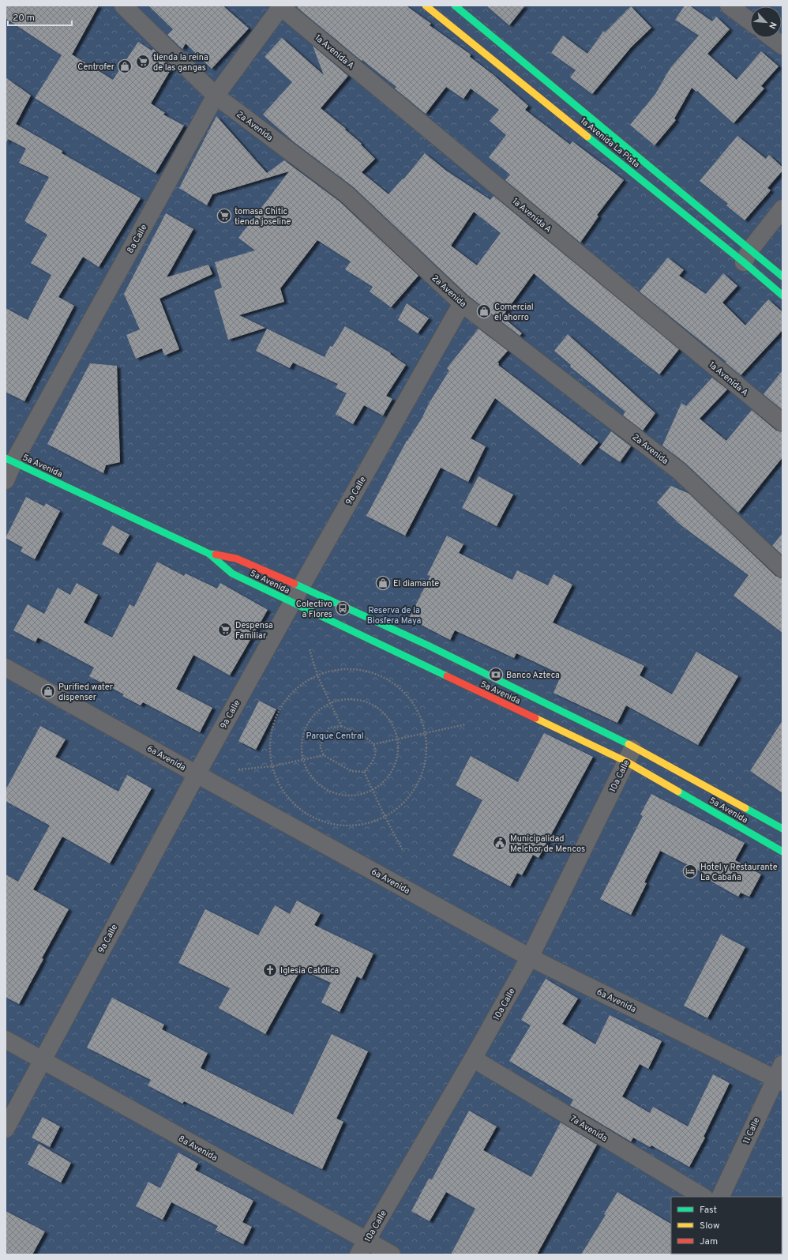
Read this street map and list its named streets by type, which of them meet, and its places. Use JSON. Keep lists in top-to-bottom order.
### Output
{
  "streets": {
    "street": [
      "1a Avenida A",
      "2a Avenida",
      "1a Avenida La Pista",
      "8a Calle",
      "5a Avenida",
      "9a Calle",
      "6a Avenida",
      "10a Calle",
      "7a Avenida",
      "11 Calle",
      "8a Avenida"
    ]
  },
  "crossings": [
    ["1a Avenida A", "8a Calle"],
    ["2a Avenida", "8a Calle"],
    ["2a Avenida", "9a Calle"],
    ["8a Calle", "5a Avenida"],
    ["5a Avenida", "9a Calle"],
    ["5a Avenida", "10a Calle"],
    ["9a Calle", "6a Avenida"],
    ["9a Calle", "8a Avenida"],
    ["6a Avenida", "10a Calle"],
    ["6a Avenida", "11 Calle"],
    ["10a Calle", "7a Avenida"],
    ["10a Calle", "8a Avenida"]
  ],
  "parks": ["Reserva de la Biosfera Maya", "Parque Central"],
  "places": {
    "supermarket": ["tienda la reina de las gangas", "tomasa Chitic tienda joseline", "Despensa Familiar"],
    "shop": [
      "Centrofer",
      "Comercial el ahorro",
      "El diamante",
      "Purified water dispenser"
    ],
    "bus stop": ["Colectivo a Flores"],
    "bank": ["Banco Azteca"],
    "public building": ["Municipalidad Melchor de Mencos"],
    "hotel": ["Hotel y Restaurante La Cabaña"],
    "church": ["Iglesia Católica"]
  },
  "legend": ["Fast", "Slow", "Jam"],
  "scale_bar": "20 m",
  "north": "bottom right"
}
